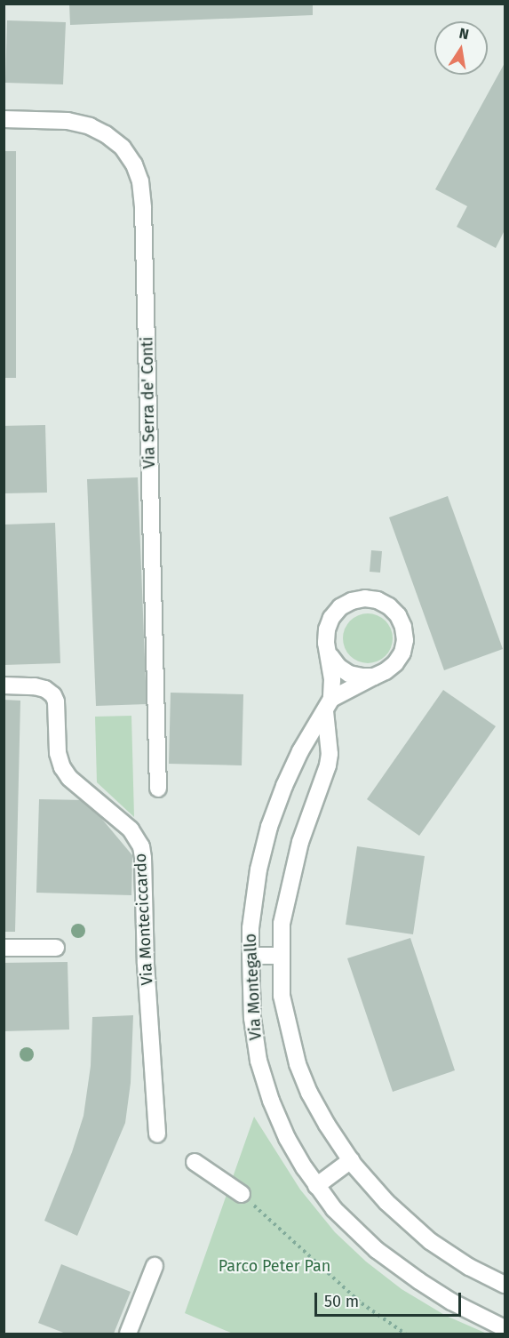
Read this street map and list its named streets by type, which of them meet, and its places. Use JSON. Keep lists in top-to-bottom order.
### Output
{
  "streets": {
    "street": ["Via Serra de' Conti", "Via Monteciccardo", "Via Montegallo"]
  },
  "parks": ["Parco Peter Pan"],
  "scale_bar": "50 m",
  "north": "top"
}
